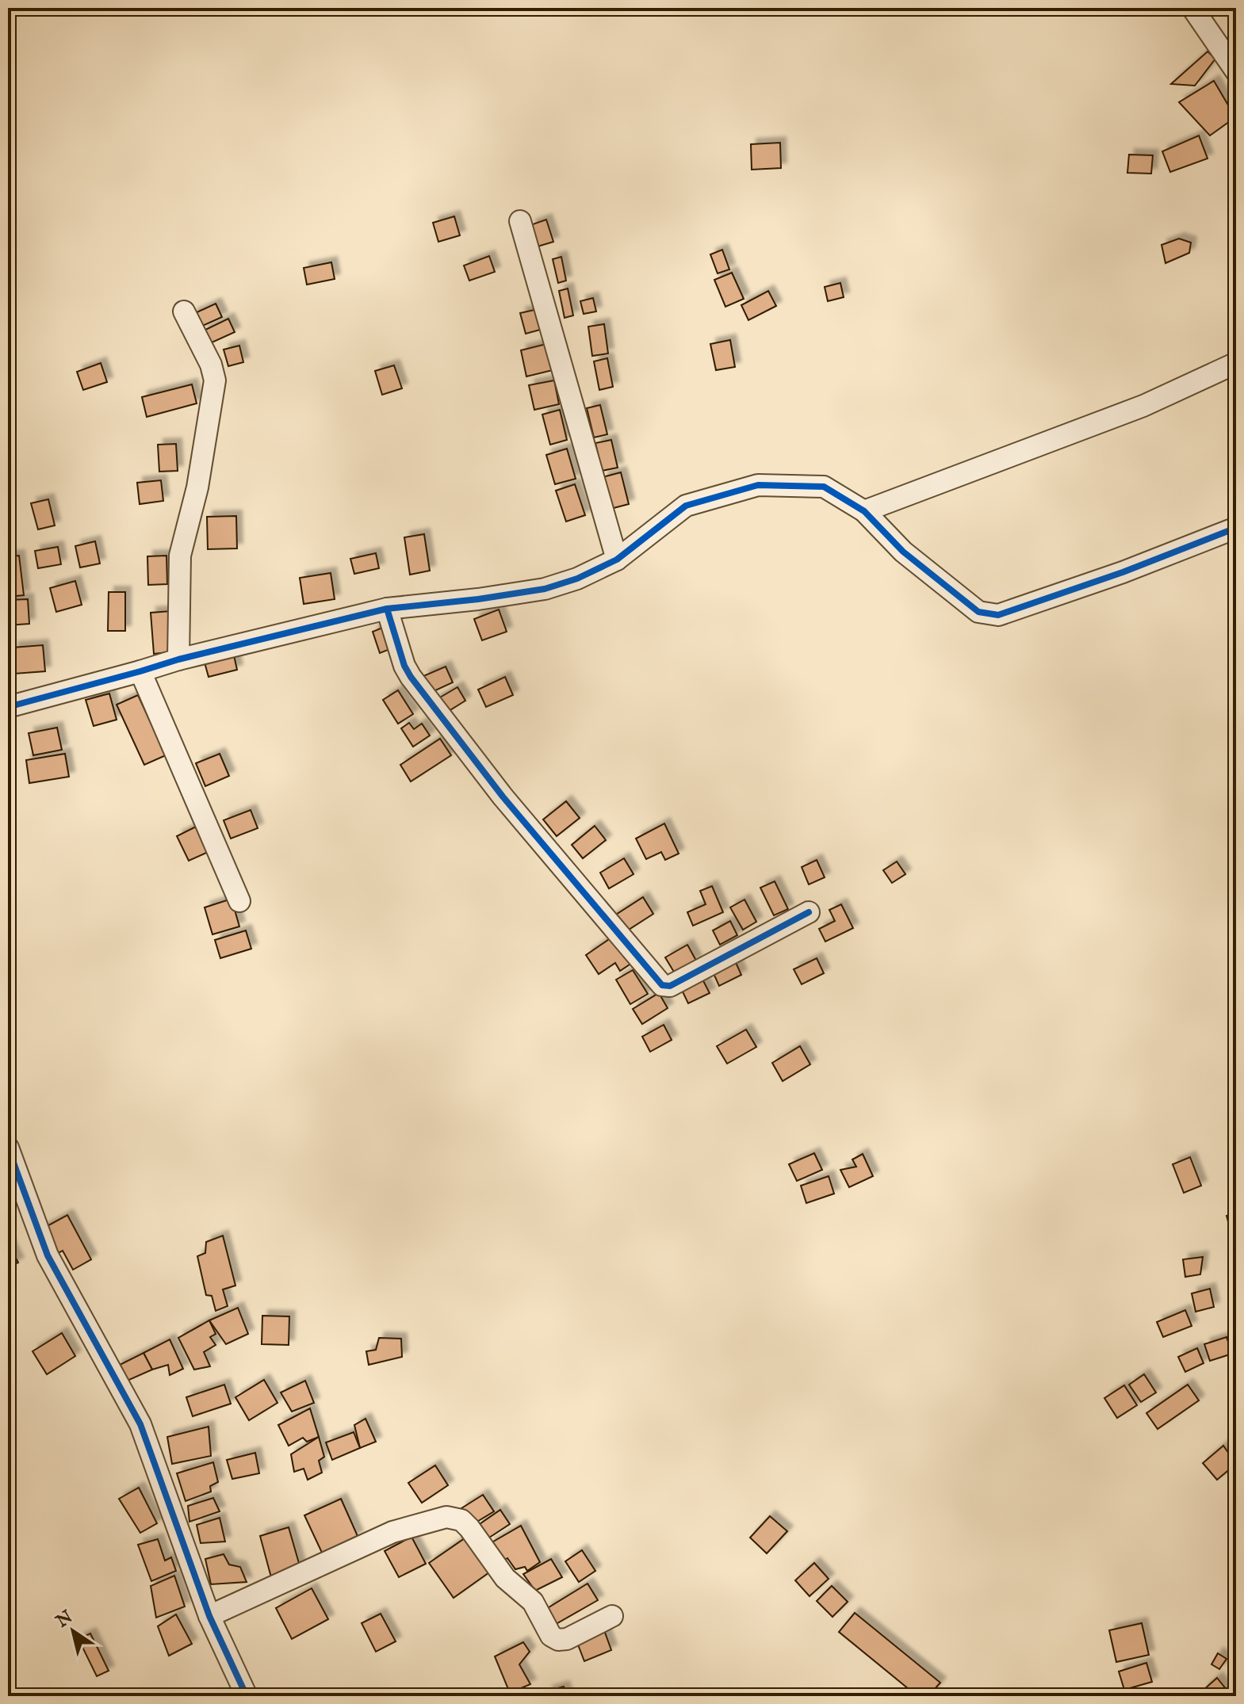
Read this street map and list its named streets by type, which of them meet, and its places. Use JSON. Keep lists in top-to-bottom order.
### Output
{
  "north": "top left"
}
